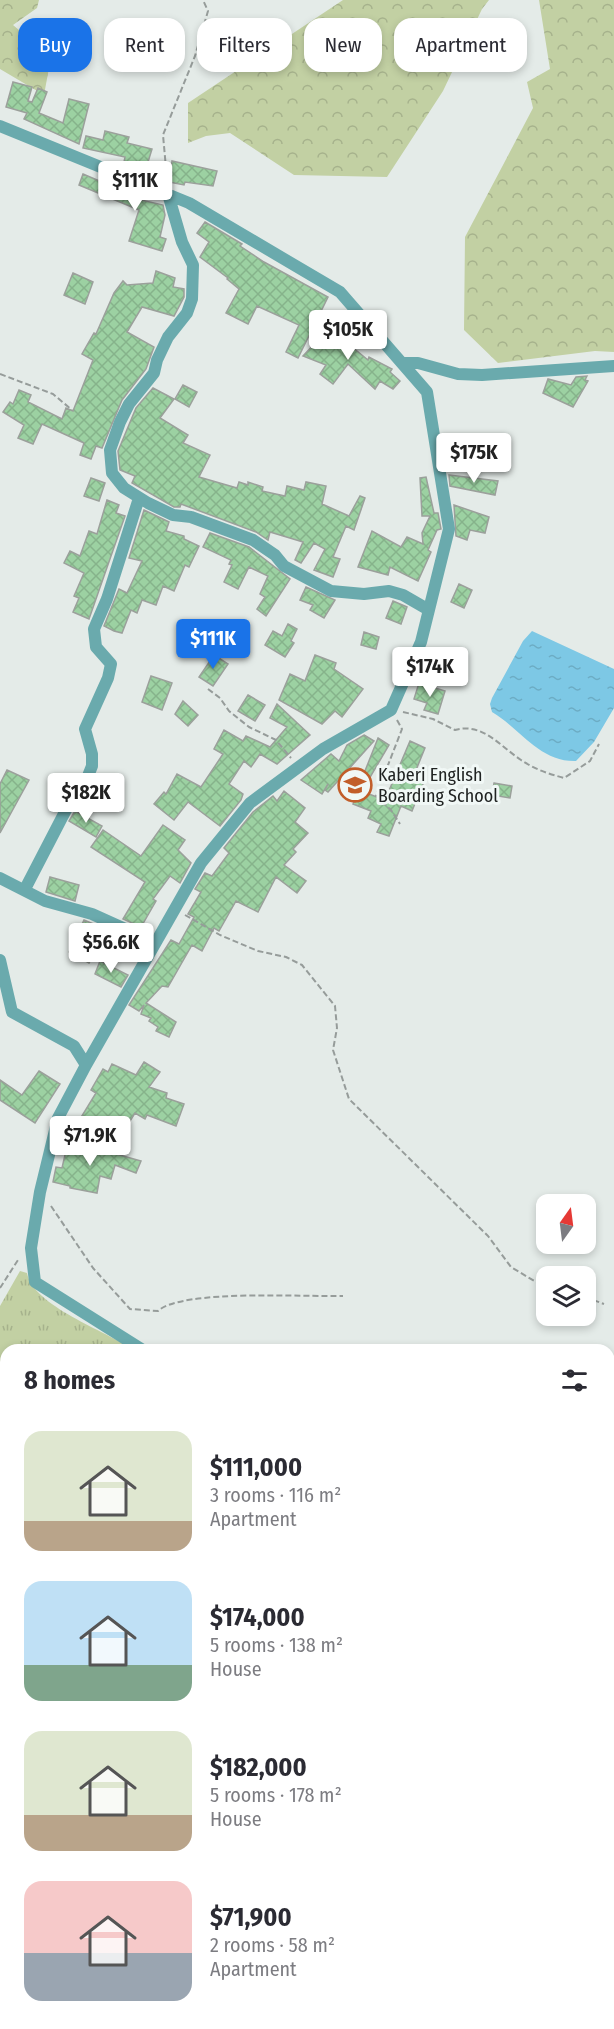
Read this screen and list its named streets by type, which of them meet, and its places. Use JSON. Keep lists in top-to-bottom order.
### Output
{
  "places": {
    "school or university": ["Kaberi English Boarding School"]
  },
  "north": "top",
  "page": {
    "chip": [
      "Buy",
      "Rent",
      "Filters",
      "New",
      "Apartment"
    ],
    "price": [
      "$111K",
      "$105K",
      "$175K",
      "$111K",
      "$174K",
      "$182K",
      "$56.6K",
      "$71.9K"
    ],
    "heading": "8 homes",
    "list": [
      {
        "name": "$111,000",
        "note": "3 rooms · 116 m² · Apartment"
      },
      {
        "name": "$174,000",
        "note": "5 rooms · 138 m² · House"
      },
      {
        "name": "$182,000",
        "note": "5 rooms · 178 m² · House"
      },
      {
        "name": "$71,900",
        "note": "2 rooms · 58 m² · Apartment"
      }
    ]
  }
}
